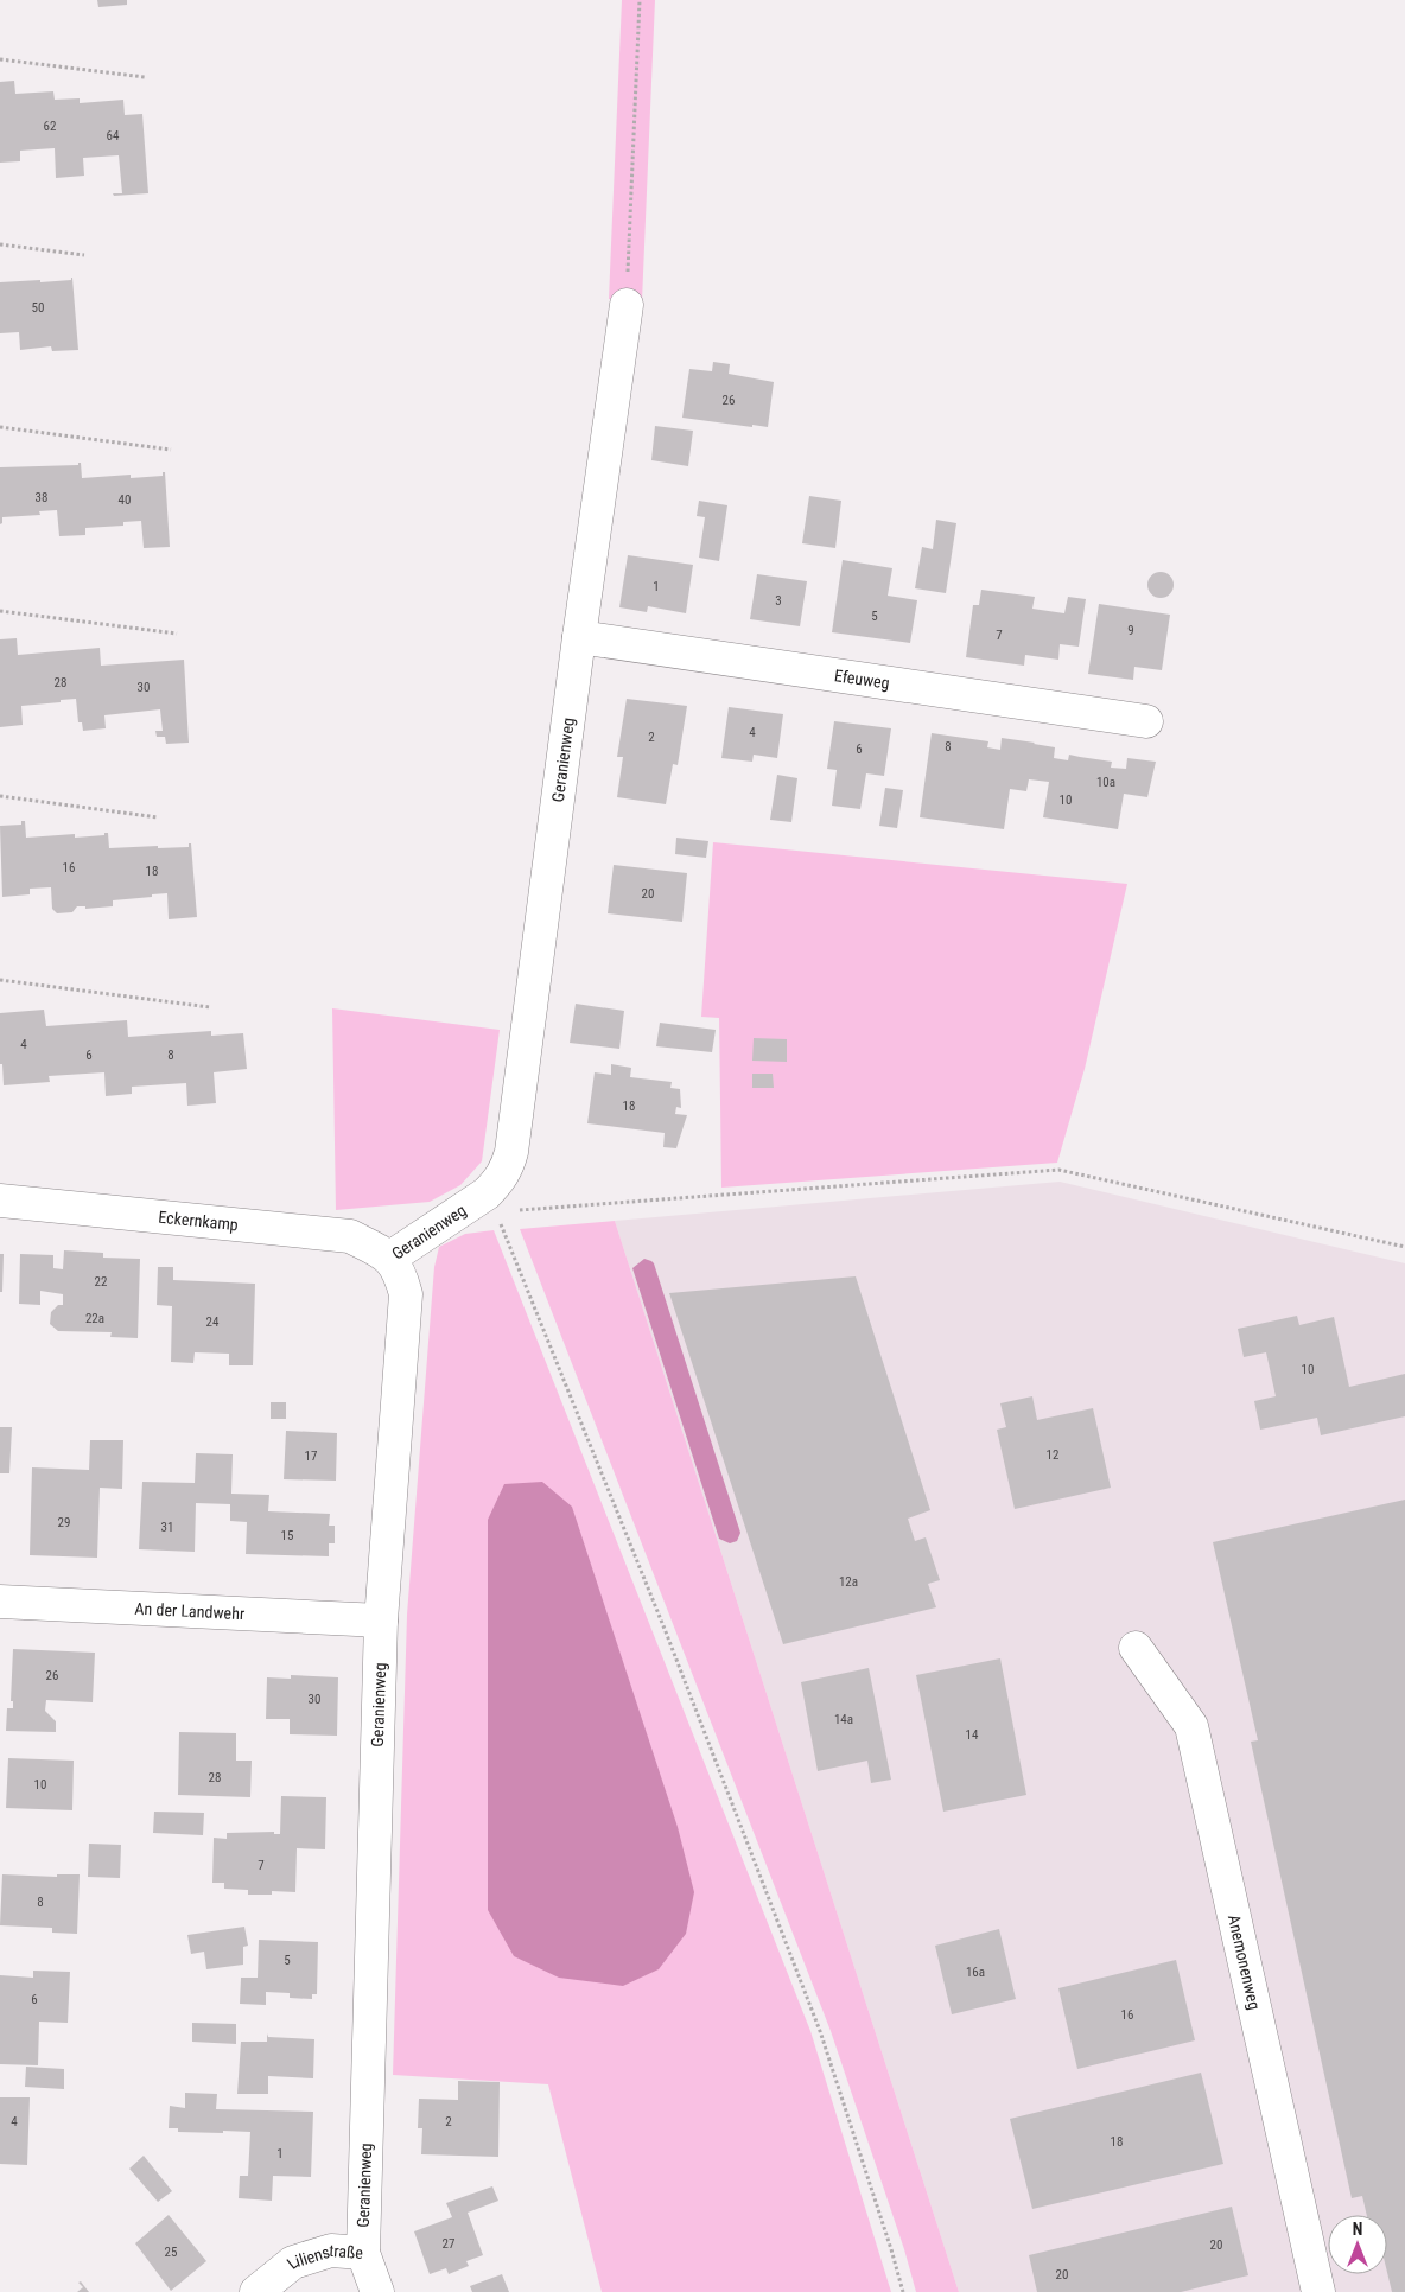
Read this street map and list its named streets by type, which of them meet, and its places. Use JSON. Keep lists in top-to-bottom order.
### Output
{
  "streets": {
    "street": [
      "Efeuweg",
      "Geranienweg",
      "Eckernkamp",
      "An der Landwehr",
      "Anemonenweg",
      "Lilienstraße"
    ]
  },
  "crossings": [
    ["Efeuweg", "Geranienweg"],
    ["Geranienweg", "Eckernkamp"],
    ["Geranienweg", "An der Landwehr"],
    ["Geranienweg", "Lilienstraße"]
  ],
  "house_numbers": [
    "62",
    "64",
    "50",
    "26",
    "38",
    "40",
    "1",
    "3",
    "5",
    "9",
    "7",
    "28",
    "30",
    "4",
    "2",
    "8",
    "6",
    "10a",
    "10",
    "16",
    "18",
    "20",
    "4",
    "6",
    "8",
    "18",
    "22",
    "22a",
    "24",
    "10",
    "12",
    "17",
    "29",
    "31",
    "15",
    "12a",
    "26",
    "30",
    "14a",
    "14",
    "28",
    "10",
    "7",
    "8",
    "5",
    "16a",
    "6",
    "16",
    "4",
    "2",
    "18",
    "1",
    "27",
    "20",
    "25",
    "20"
  ],
  "north": "top"
}
